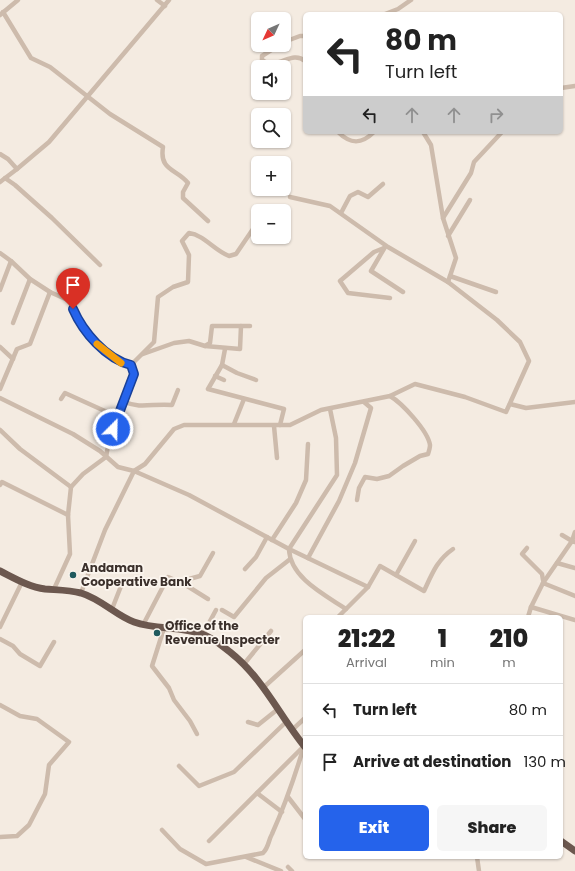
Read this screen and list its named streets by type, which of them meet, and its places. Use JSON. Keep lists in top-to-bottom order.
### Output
{
  "places": ["Andaman Cooperative Bank", "Office of the Revenue Inspecter"],
  "north": "bottom left",
  "page": {
    "map_buttons": ["+", "−"],
    "turn": ["80 m", "Turn left"],
    "eta": [
      "21:22",
      "Arrival",
      "1",
      "min",
      "210",
      "m"
    ],
    "list": [
      {
        "name": "Turn left",
        "value": "80 m"
      },
      {
        "name": "Arrive at destination",
        "value": "130 m"
      }
    ],
    "buttons": ["Exit", "Share"]
  }
}
